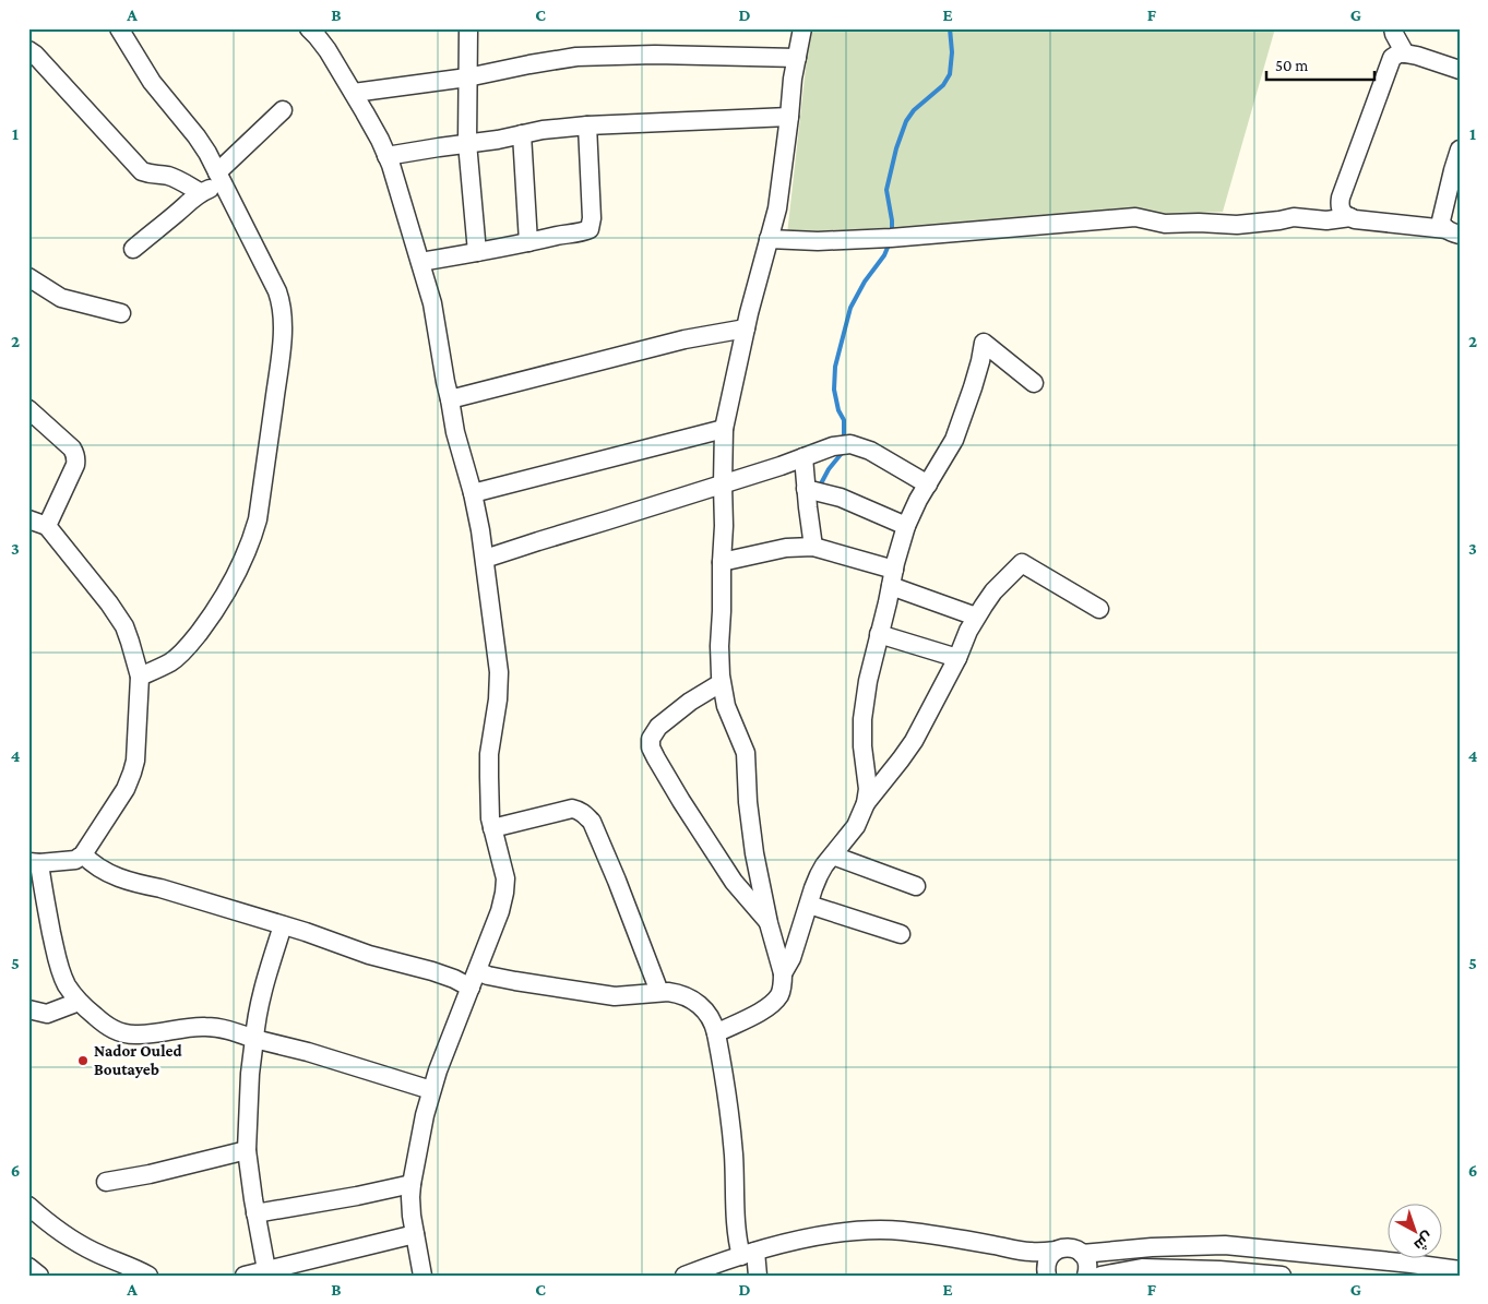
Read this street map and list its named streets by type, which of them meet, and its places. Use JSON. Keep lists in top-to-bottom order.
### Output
{
  "places": ["Nador Ouled Boutayeb"],
  "scale_bar": "50 m",
  "north": "bottom right",
  "grid": {
    "columns": [
      "A",
      "B",
      "C",
      "D",
      "E",
      "F",
      "G"
    ],
    "rows": [
      "1",
      "2",
      "3",
      "4",
      "5",
      "6"
    ]
  }
}
